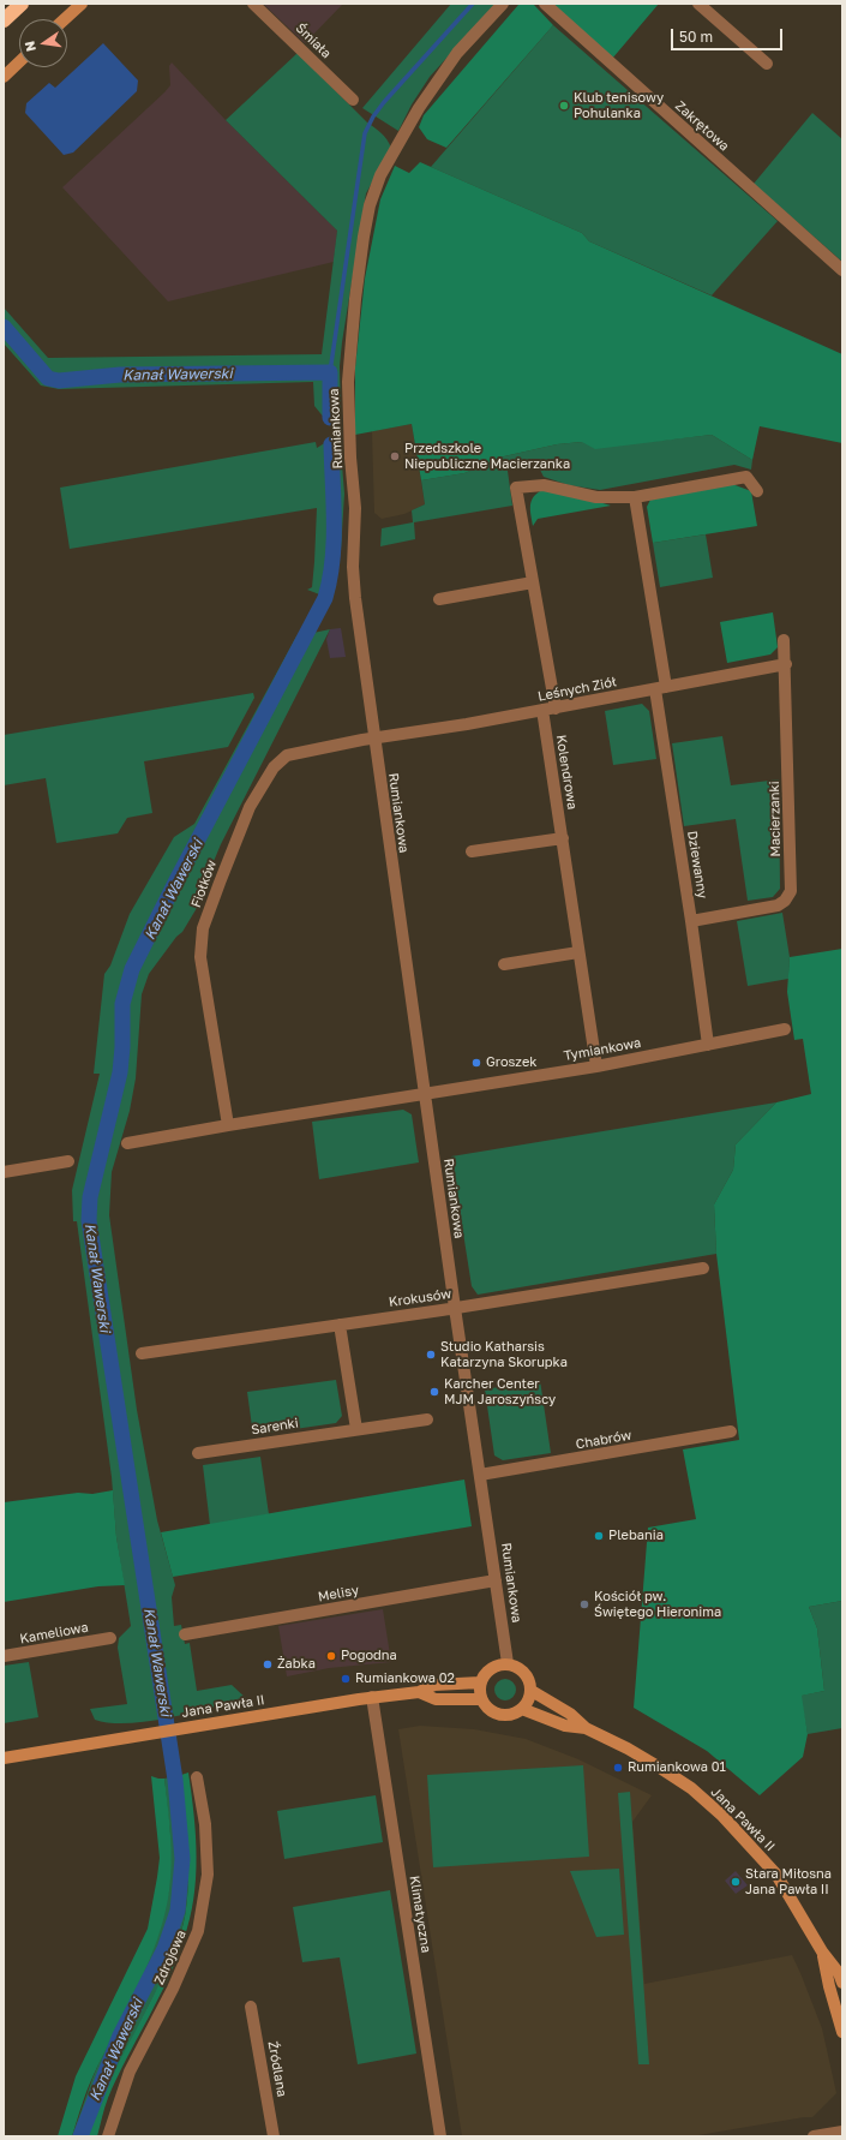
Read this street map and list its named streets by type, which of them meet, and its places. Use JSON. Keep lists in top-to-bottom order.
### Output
{
  "streets": {
    "street": [
      "Śmiała",
      "Zakrętowa",
      "Rumiankowa",
      "Leśnych Ziół",
      "Kolendrowa",
      "Macierzanki",
      "Dziewanny",
      "Fiołków",
      "Tymiankowa",
      "Krokusów",
      "Sarenki",
      "Chabrów",
      "Melisy",
      "Kameliowa",
      "Jana Pawła II",
      "Klimatyczna",
      "Zdrojowa",
      "Źródlana"
    ]
  },
  "crossings": [
    ["Rumiankowa", "Leśnych Ziół"],
    ["Rumiankowa", "Fiołków"],
    ["Rumiankowa", "Tymiankowa"],
    ["Rumiankowa", "Krokusów"],
    ["Rumiankowa", "Chabrów"],
    ["Rumiankowa", "Melisy"],
    ["Rumiankowa", "Jana Pawła II"],
    ["Leśnych Ziół", "Kolendrowa"],
    ["Leśnych Ziół", "Macierzanki"],
    ["Leśnych Ziół", "Dziewanny"],
    ["Leśnych Ziół", "Fiołków"],
    ["Kolendrowa", "Tymiankowa"],
    ["Macierzanki", "Dziewanny"],
    ["Dziewanny", "Tymiankowa"],
    ["Jana Pawła II", "Klimatyczna"]
  ],
  "water": ["Kanał Wawerski"],
  "places": [
    "Klub tenisowy Pohulanka",
    "Przedszkole Niepubliczne Macierzanka",
    "Groszek",
    "Studio Katharsis Katarzyna Skorupka",
    "Karcher Center MJM Jaroszyńscy",
    "Plebania",
    "Kościół pw. Świętego Hieronima",
    "Pogodna",
    "Żabka",
    "Rumiankowa 02",
    "Rumiankowa 01",
    "Stara Miłosna Jana Pawła II"
  ],
  "scale_bar": "50 m",
  "north": "left"
}
